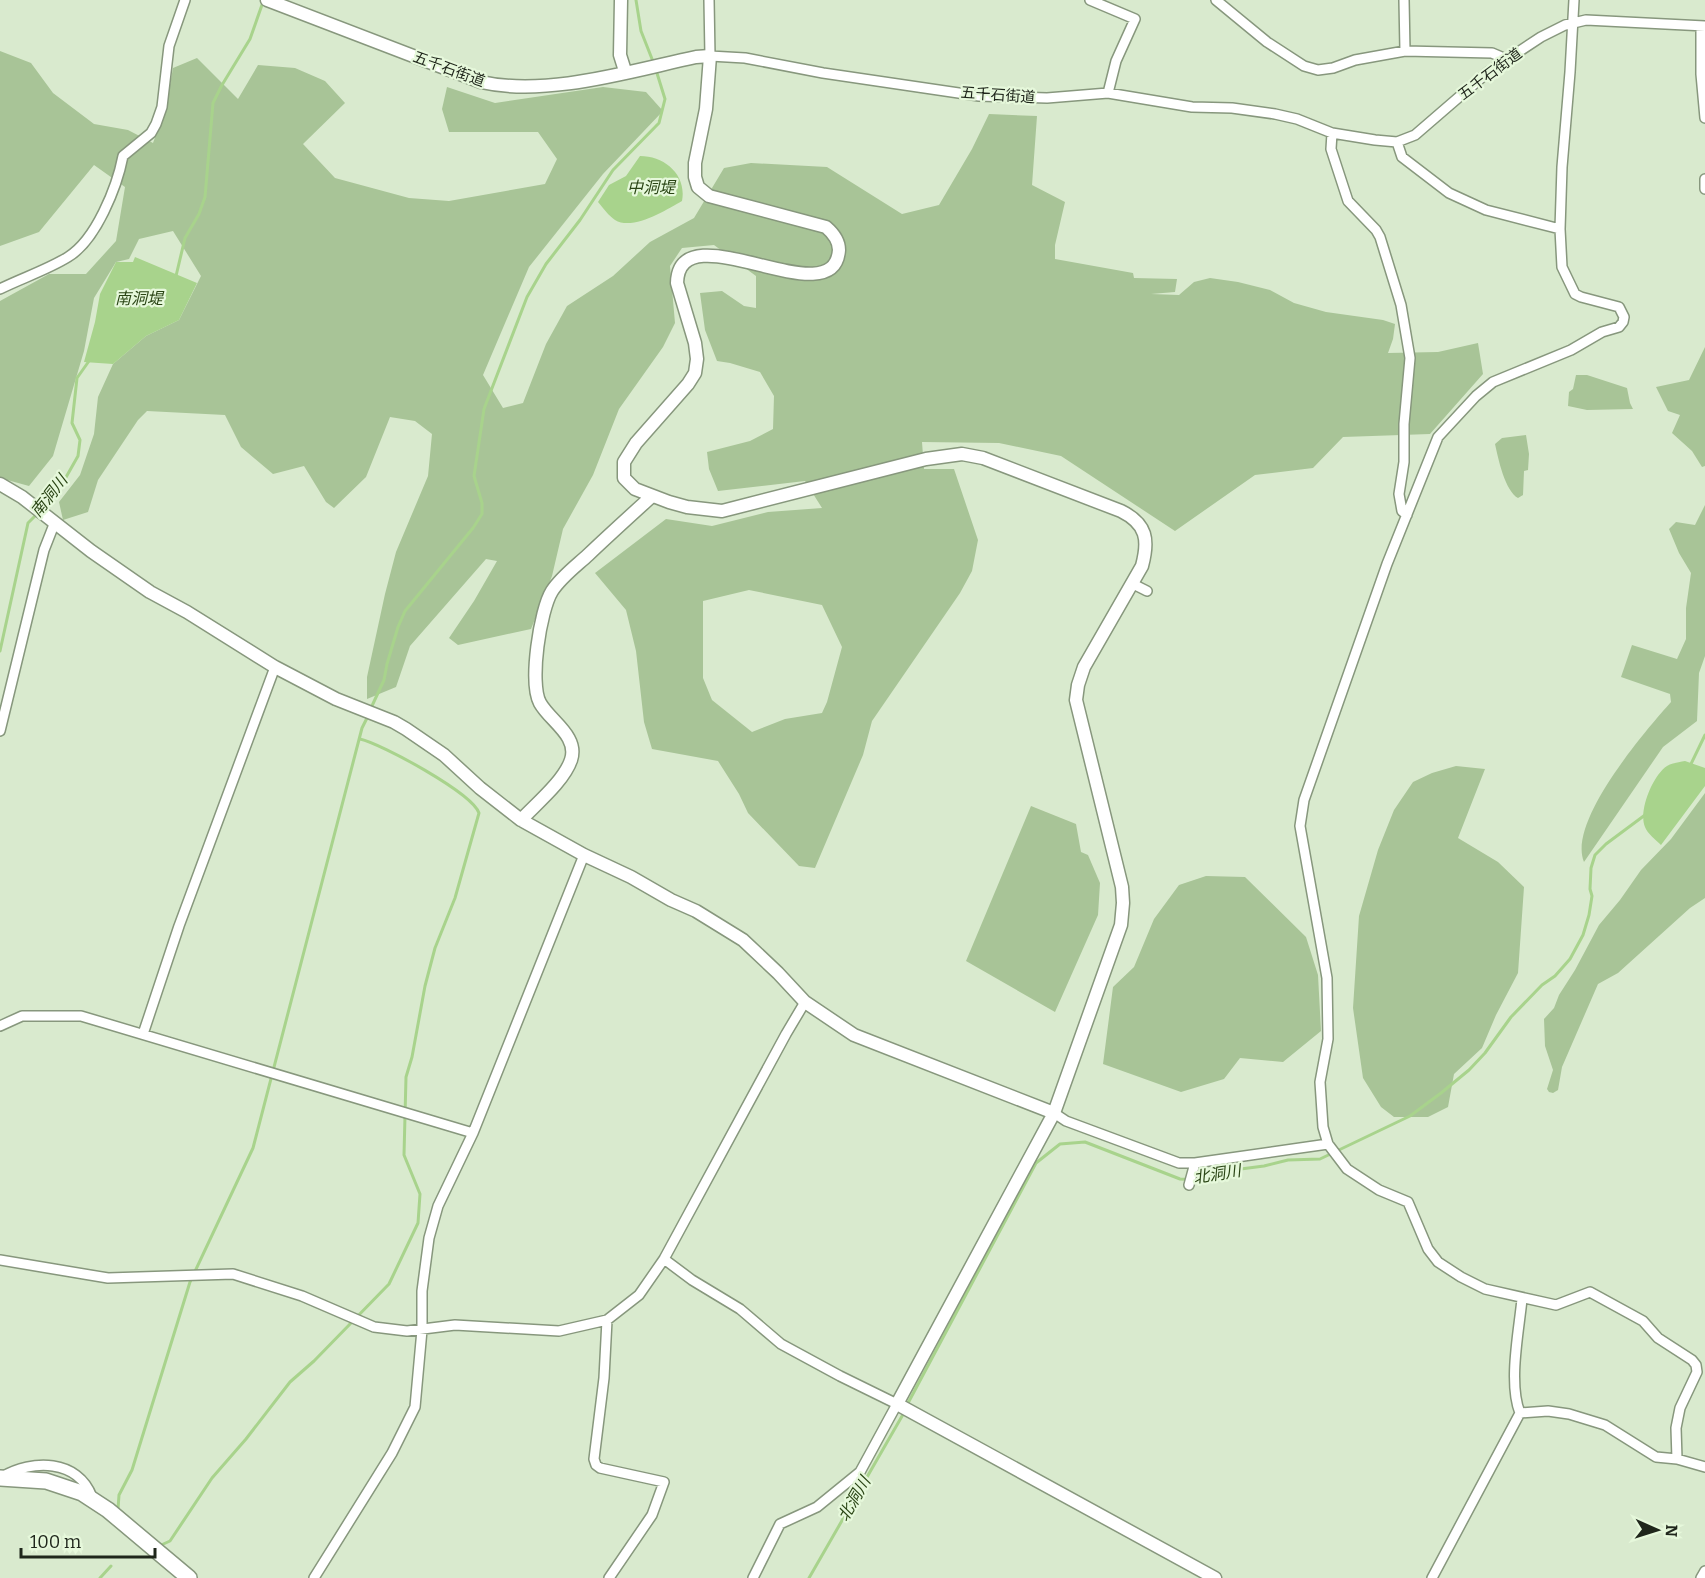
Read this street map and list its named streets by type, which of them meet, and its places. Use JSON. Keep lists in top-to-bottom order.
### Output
{
  "streets": {
    "street": ["五千石街道"]
  },
  "water": [
    "中洞堤",
    "南洞堤",
    "南洞川",
    "北洞川"
  ],
  "scale_bar": "100 m",
  "north": "right"
}
